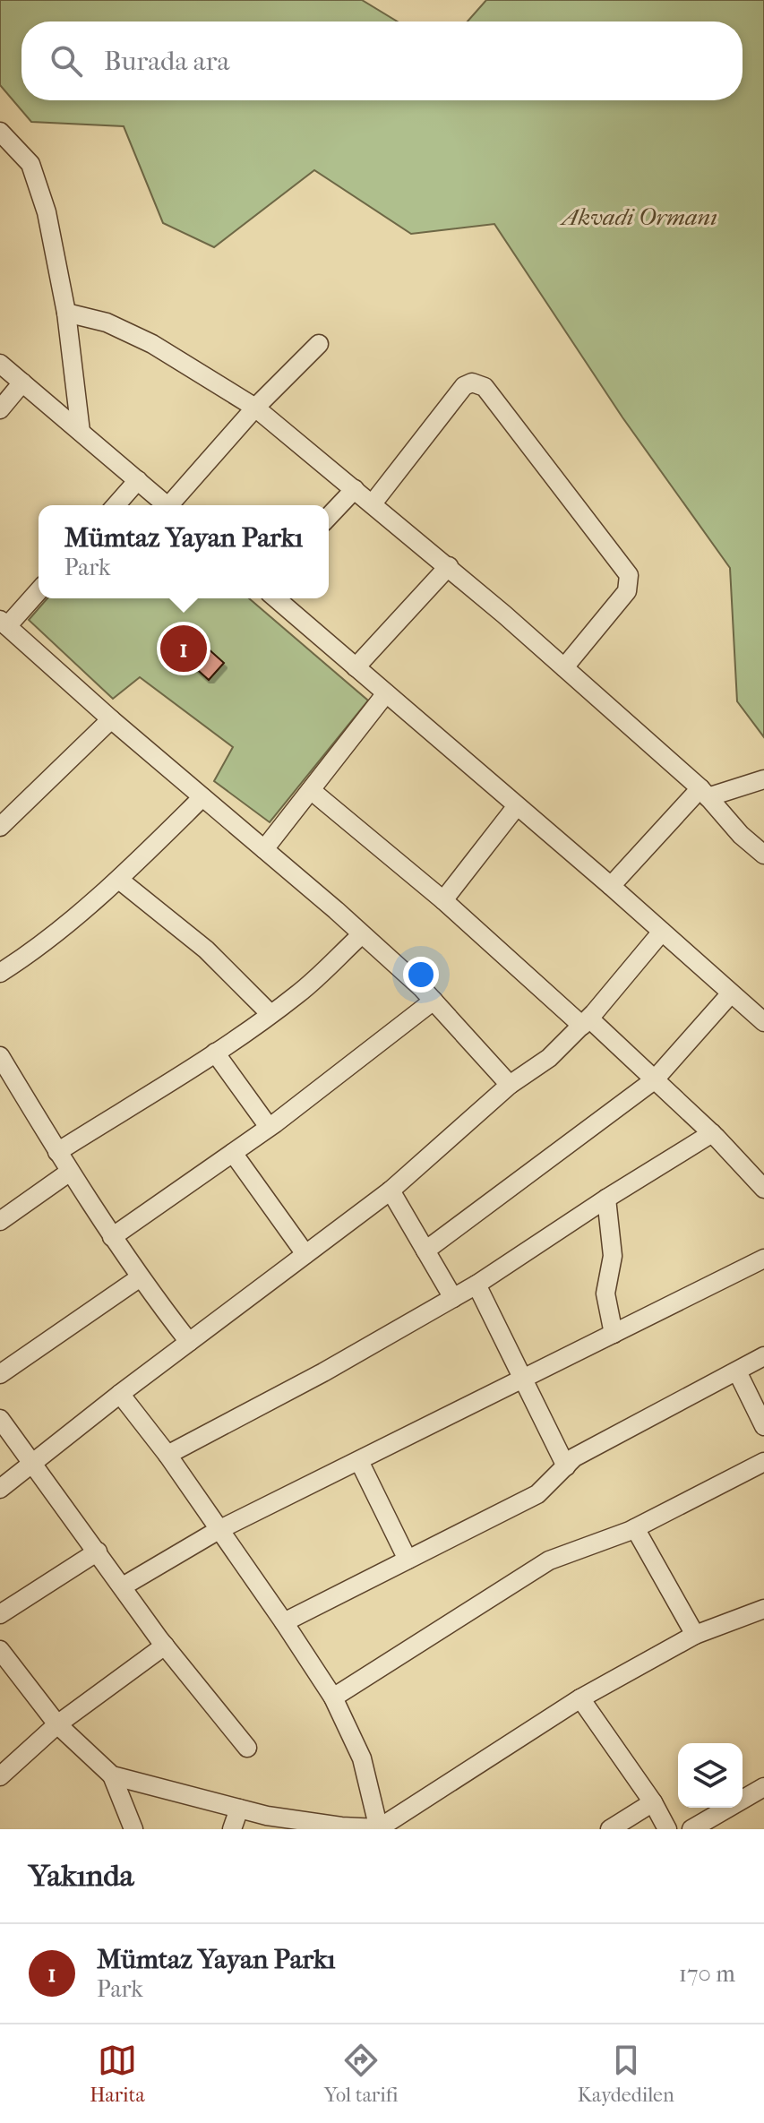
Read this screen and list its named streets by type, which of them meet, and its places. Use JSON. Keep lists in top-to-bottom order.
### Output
{
  "parks": ["Akvadi Ormanı"],
  "page": {
    "search": "Burada ara",
    "popup": ["Mümtaz Yayan Parkı", "Park"],
    "pins": "1",
    "heading": "Yakında",
    "list": [
      {
        "mark": "1",
        "name": "Mümtaz Yayan Parkı",
        "note": "Park",
        "value": "170 m"
      }
    ],
    "nav": ["Harita", "Yol tarifi", "Kaydedilen"]
  }
}
